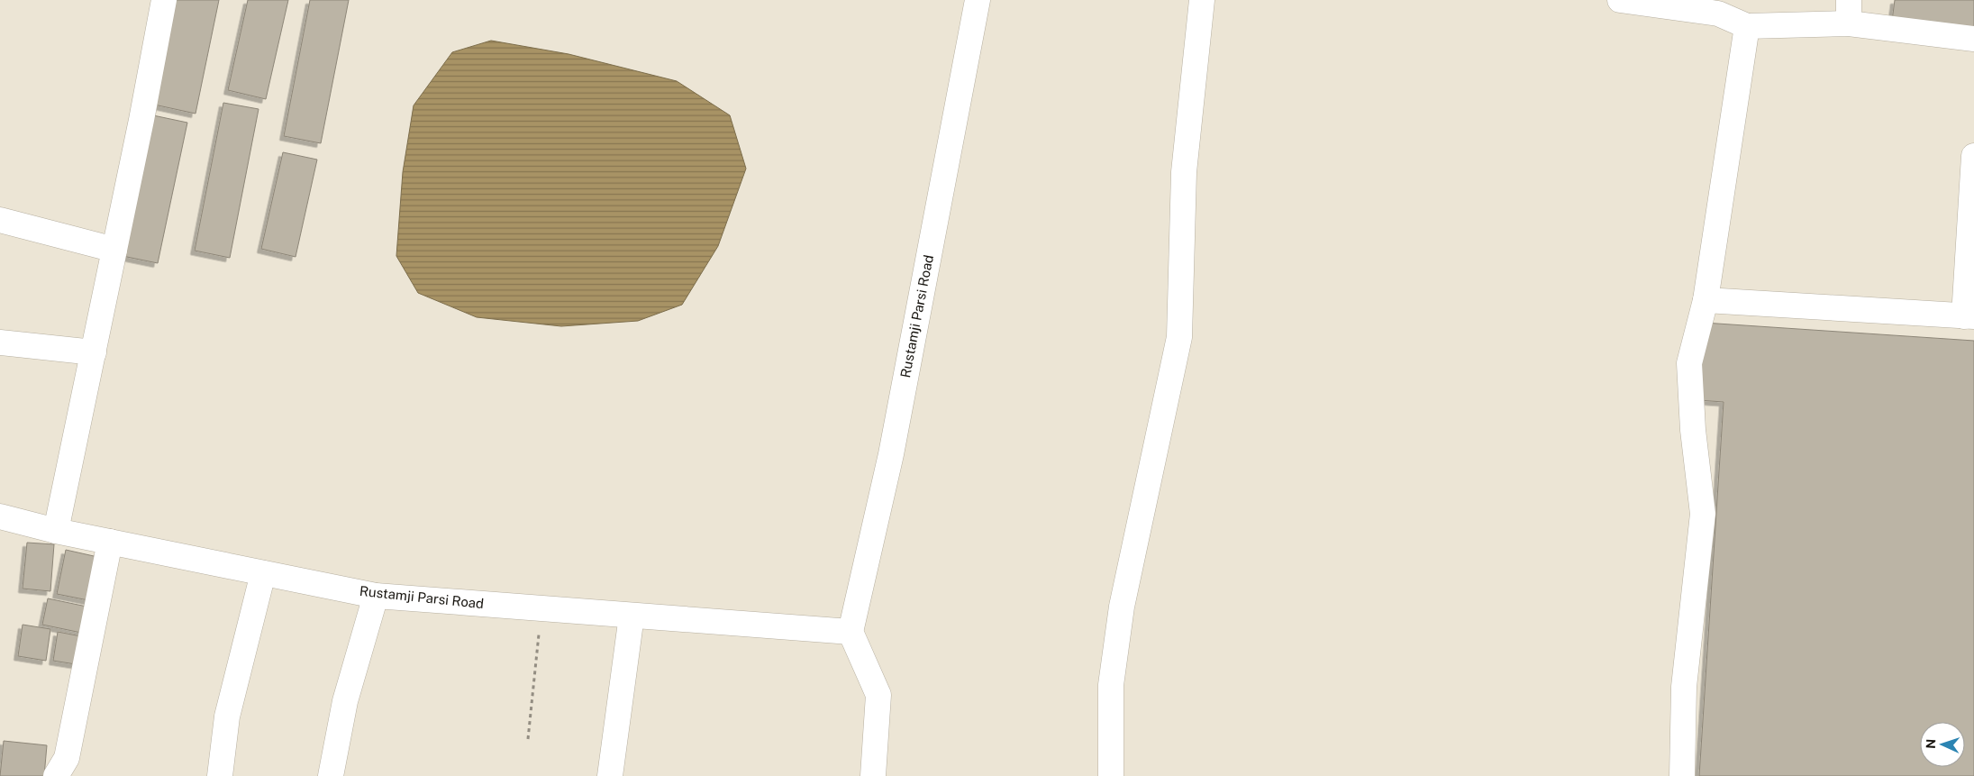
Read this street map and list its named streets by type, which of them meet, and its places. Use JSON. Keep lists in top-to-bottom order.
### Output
{
  "streets": {
    "street": ["Rustamji Parsi Road"]
  },
  "north": "left"
}
